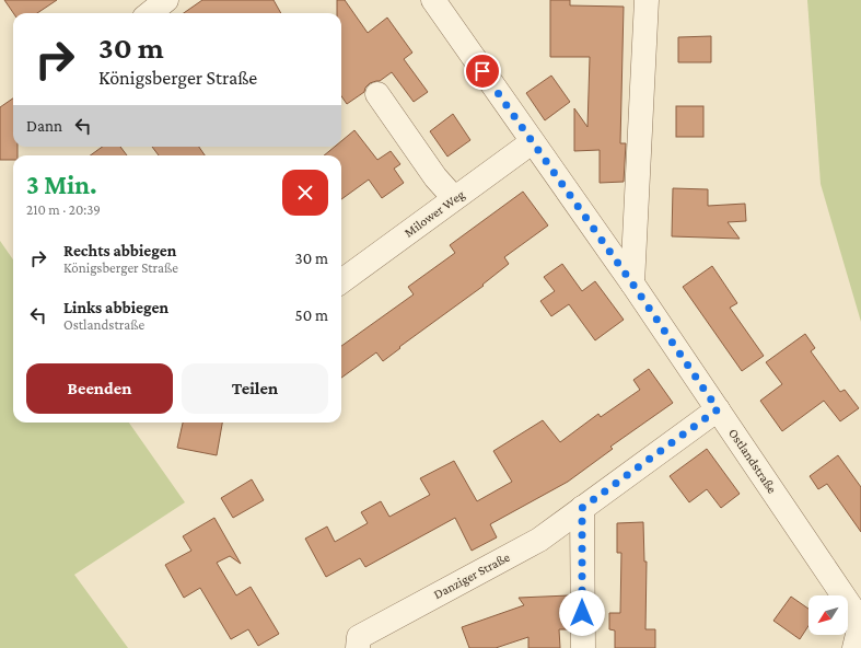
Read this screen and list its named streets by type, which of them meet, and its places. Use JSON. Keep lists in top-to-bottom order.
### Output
{
  "streets": {
    "street": ["Milower Weg", "Ostlandstraße", "Danziger Straße"]
  },
  "crossings": [
    ["Milower Weg", "Ostlandstraße"],
    ["Ostlandstraße", "Danziger Straße"]
  ],
  "north": "bottom left",
  "page": {
    "turn": ["30 m", "Königsberger Straße"],
    "then": "Dann",
    "heading": ["3 Min.", "210 m · 20:39"],
    "list": [
      {
        "name": "Rechts abbiegen",
        "note": "Königsberger Straße",
        "value": "30 m"
      },
      {
        "name": "Links abbiegen",
        "note": "Ostlandstraße",
        "value": "50 m"
      }
    ],
    "buttons": ["Beenden", "Teilen"]
  }
}
